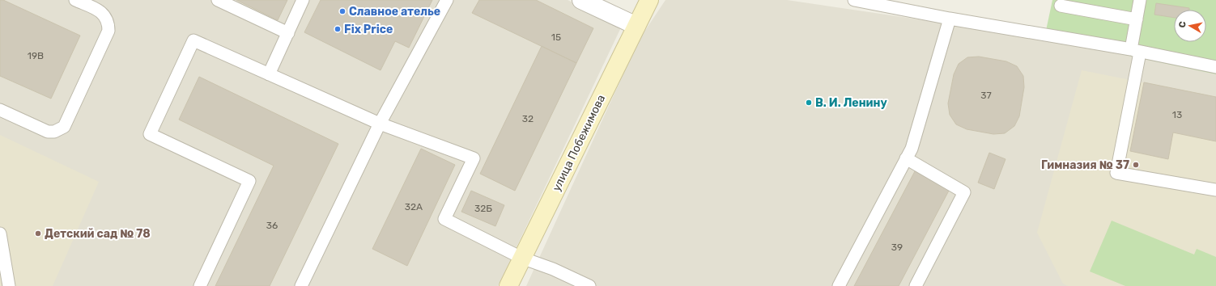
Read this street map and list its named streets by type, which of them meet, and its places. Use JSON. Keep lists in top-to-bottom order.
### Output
{
  "streets": {
    "street": ["улица Побежимова"]
  },
  "places": [
    "Славное ателье",
    "Fix Price",
    "В. И. Ленину",
    "Гимназия № 37",
    "Детский сад № 78"
  ],
  "house_numbers": [
    "15",
    "19В",
    "37",
    "13",
    "32",
    "32А",
    "32Б",
    "36",
    "39"
  ],
  "north": "left"
}
